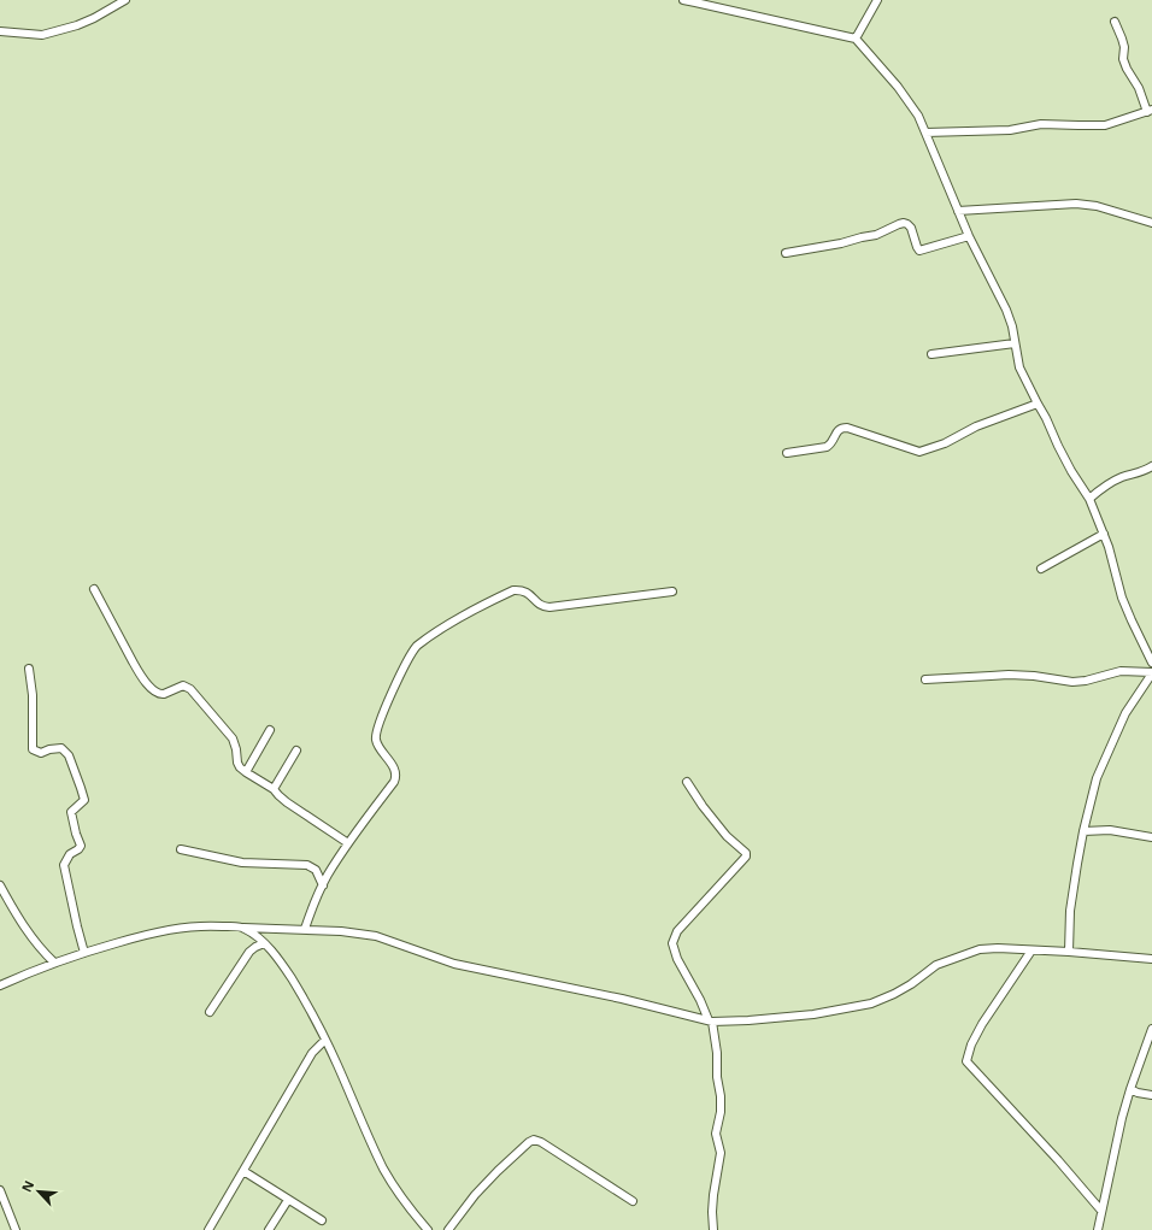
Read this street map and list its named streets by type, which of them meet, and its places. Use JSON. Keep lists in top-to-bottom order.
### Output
{
  "north": "top left"
}
